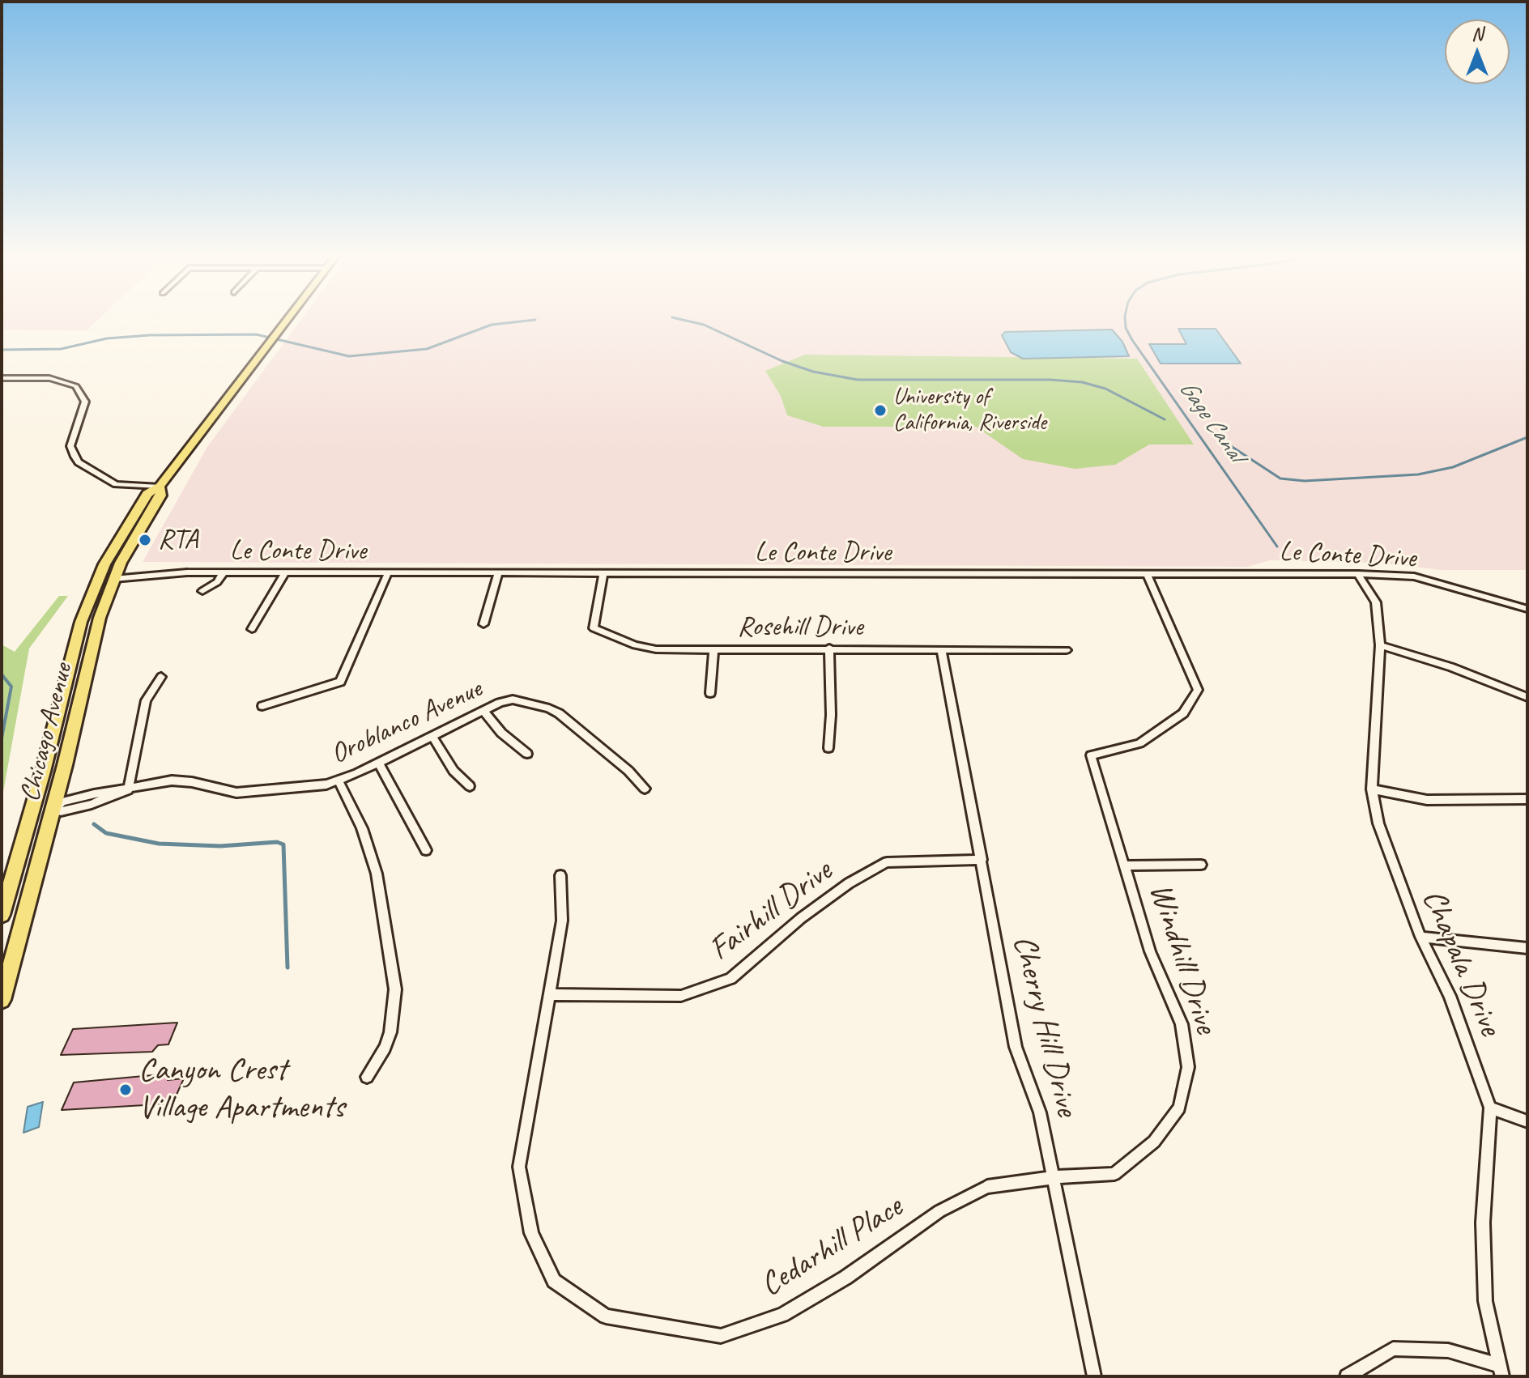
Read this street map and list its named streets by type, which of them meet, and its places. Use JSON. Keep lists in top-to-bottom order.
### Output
{
  "streets": {
    "main road": ["Chicago Avenue"],
    "street": [
      "Le Conte Drive",
      "Rosehill Drive",
      "Oroblanco Avenue",
      "Fairhill Drive",
      "Windhill Drive",
      "Chapala Drive",
      "Cherry Hill Drive",
      "Cedarhill Place"
    ]
  },
  "crossings": [
    ["Le Conte Drive", "Rosehill Drive"],
    ["Le Conte Drive", "Chicago Avenue"],
    ["Le Conte Drive", "Windhill Drive"],
    ["Le Conte Drive", "Chapala Drive"],
    ["Rosehill Drive", "Cherry Hill Drive"],
    ["Oroblanco Avenue", "Chicago Avenue"],
    ["Fairhill Drive", "Cherry Hill Drive"],
    ["Fairhill Drive", "Cedarhill Place"],
    ["Windhill Drive", "Cherry Hill Drive"],
    ["Windhill Drive", "Cedarhill Place"],
    ["Cherry Hill Drive", "Cedarhill Place"]
  ],
  "water": ["Gage Canal"],
  "places": ["University of California, Riverside", "RTA", "Canyon Crest Village Apartments"],
  "north": "top"
}
